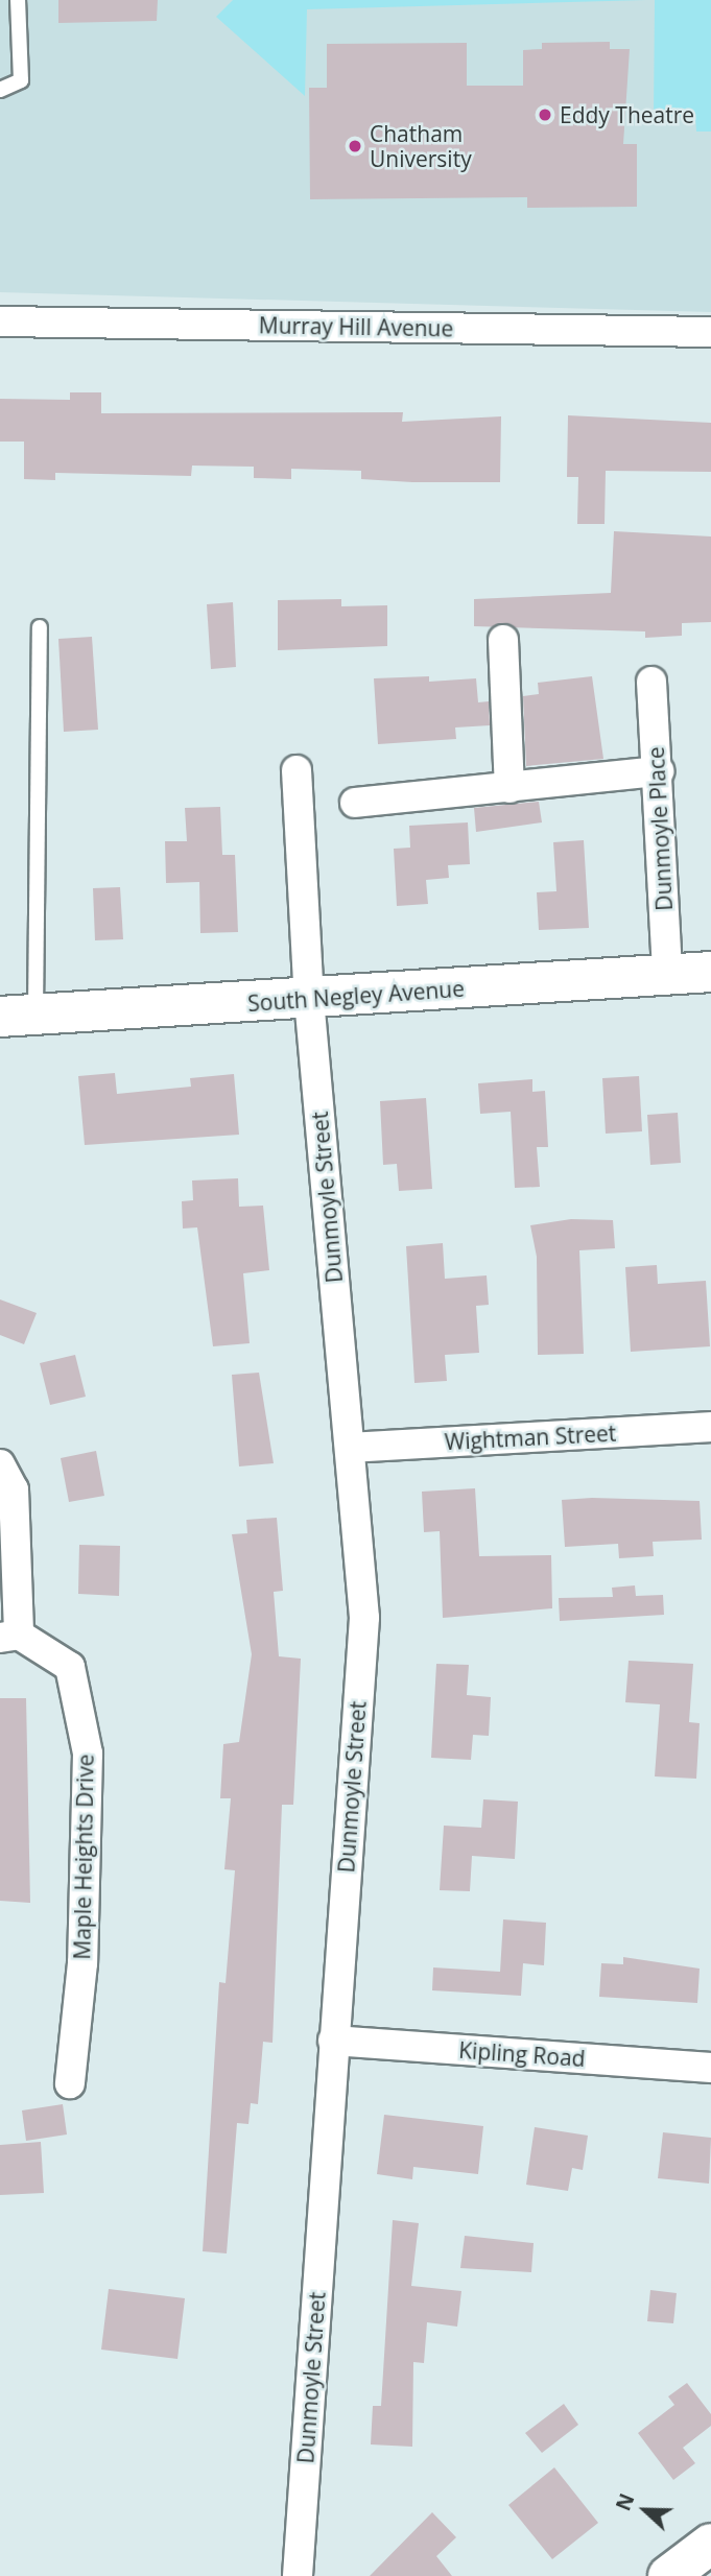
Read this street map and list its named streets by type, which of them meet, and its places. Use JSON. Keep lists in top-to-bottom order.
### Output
{
  "streets": {
    "street": [
      "Murray Hill Avenue",
      "Dunmoyle Place",
      "South Negley Avenue",
      "Dunmoyle Street",
      "Wightman Street",
      "Maple Heights Drive",
      "Kipling Road"
    ]
  },
  "crossings": [
    ["Dunmoyle Place", "South Negley Avenue"],
    ["South Negley Avenue", "Dunmoyle Street"],
    ["Dunmoyle Street", "Wightman Street"],
    ["Dunmoyle Street", "Kipling Road"]
  ],
  "places": ["Eddy Theatre", "Chatham University"],
  "north": "left"
}
